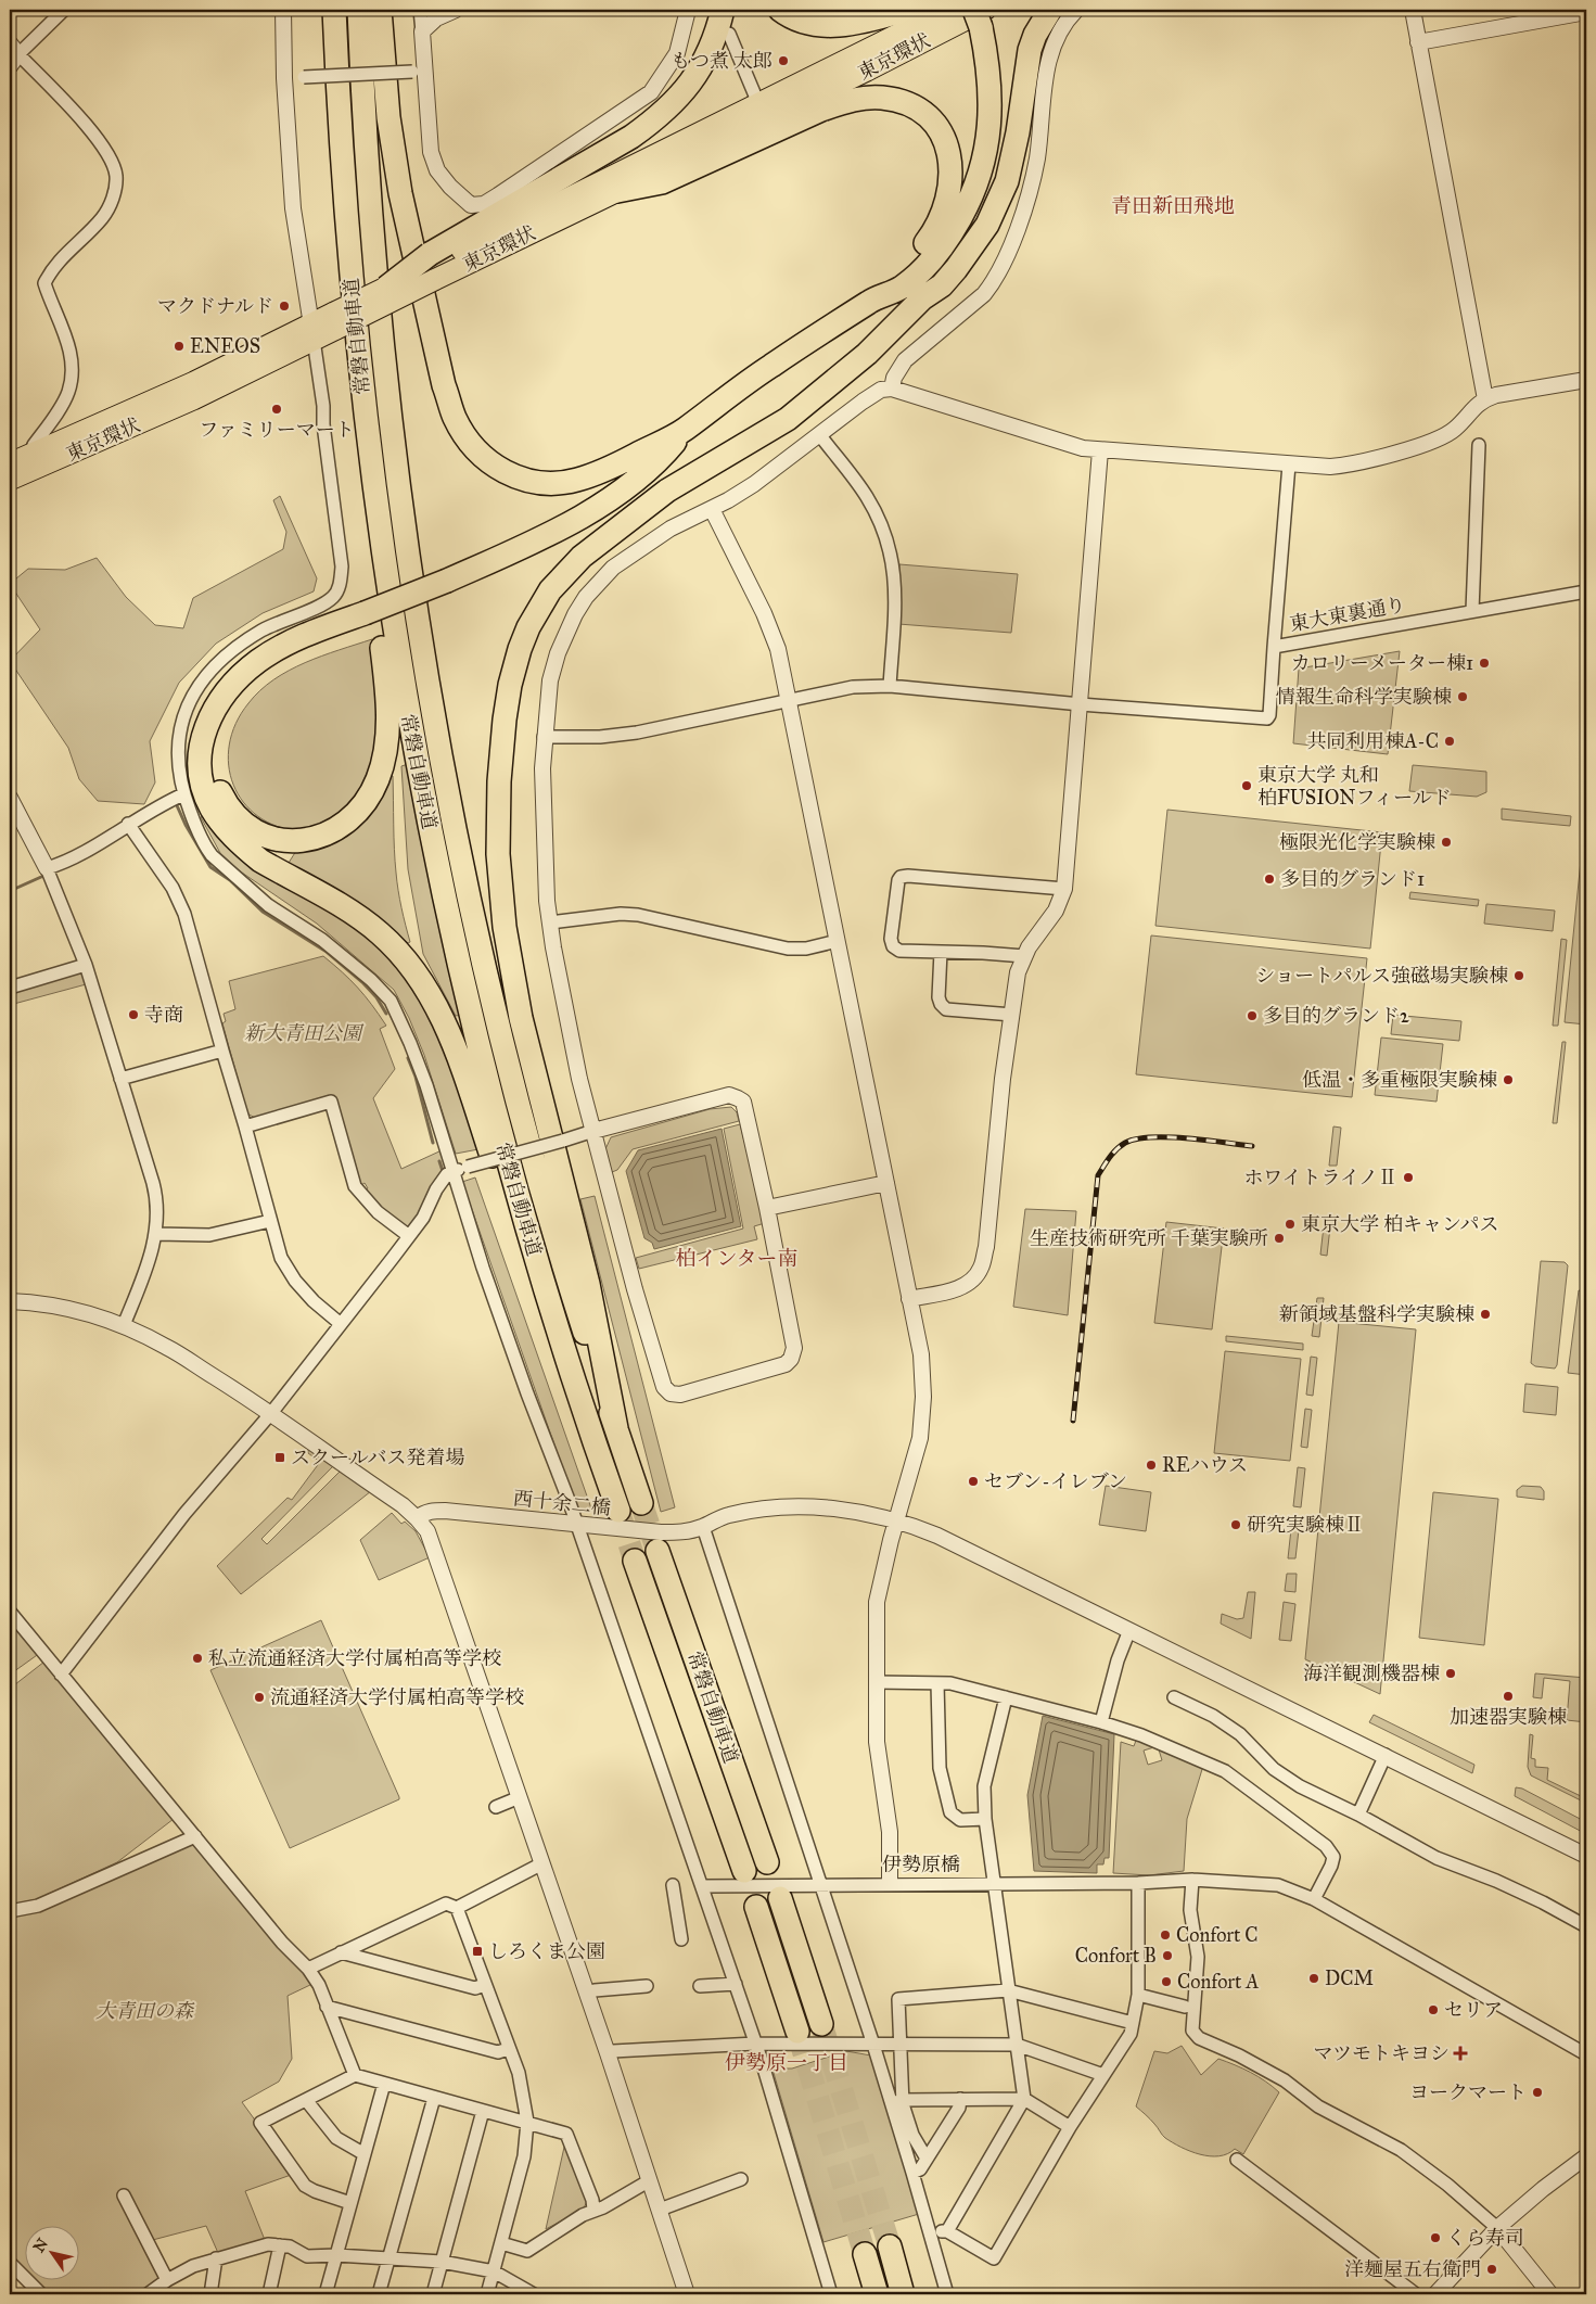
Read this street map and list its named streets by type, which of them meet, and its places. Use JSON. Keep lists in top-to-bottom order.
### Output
{
  "streets": {
    "highway": ["東京環状", "常磐自動車道"],
    "street": ["東大東裏通り", "西十余二橋", "伊勢原橋"]
  },
  "districts": ["青田新田飛地", "柏インター南", "伊勢原一丁目"],
  "parks": ["新大青田公園", "大青田の森"],
  "places": {
    "other": [
      "もつ煮 太郎",
      "マクドナルド",
      "ENEOS",
      "ファミリーマート",
      "カロリーメーター棟1",
      "情報生命科学実験棟",
      "共同利用棟A-C",
      "東京大学 丸和 柏FUSIONフィールド",
      "極限光化学実験棟",
      "多目的グランド1",
      "ショートパルス強磁場実験棟",
      "寺商",
      "多目的グランド2",
      "低温・多重極限実験棟",
      "ホワイトライノⅡ",
      "東京大学 柏キャンパス",
      "生産技術研究所 千葉実験所",
      "新領域基盤科学実験棟",
      "REハウス",
      "セブン-イレブン",
      "研究実験棟Ⅱ",
      "私立流通経済大学付属柏高等学校",
      "海洋観測機器棟",
      "加速器実験棟",
      "流通経済大学付属柏高等学校",
      "Confort C",
      "Confort B",
      "DCM",
      "Confort A",
      "セリア",
      "ヨークマート",
      "くら寿司",
      "洋麺屋五右衛門"
    ],
    "transit": ["スクールバス発着場", "しろくま公園"],
    "health": ["マツモトキヨシ"]
  },
  "north": "top left"
}
